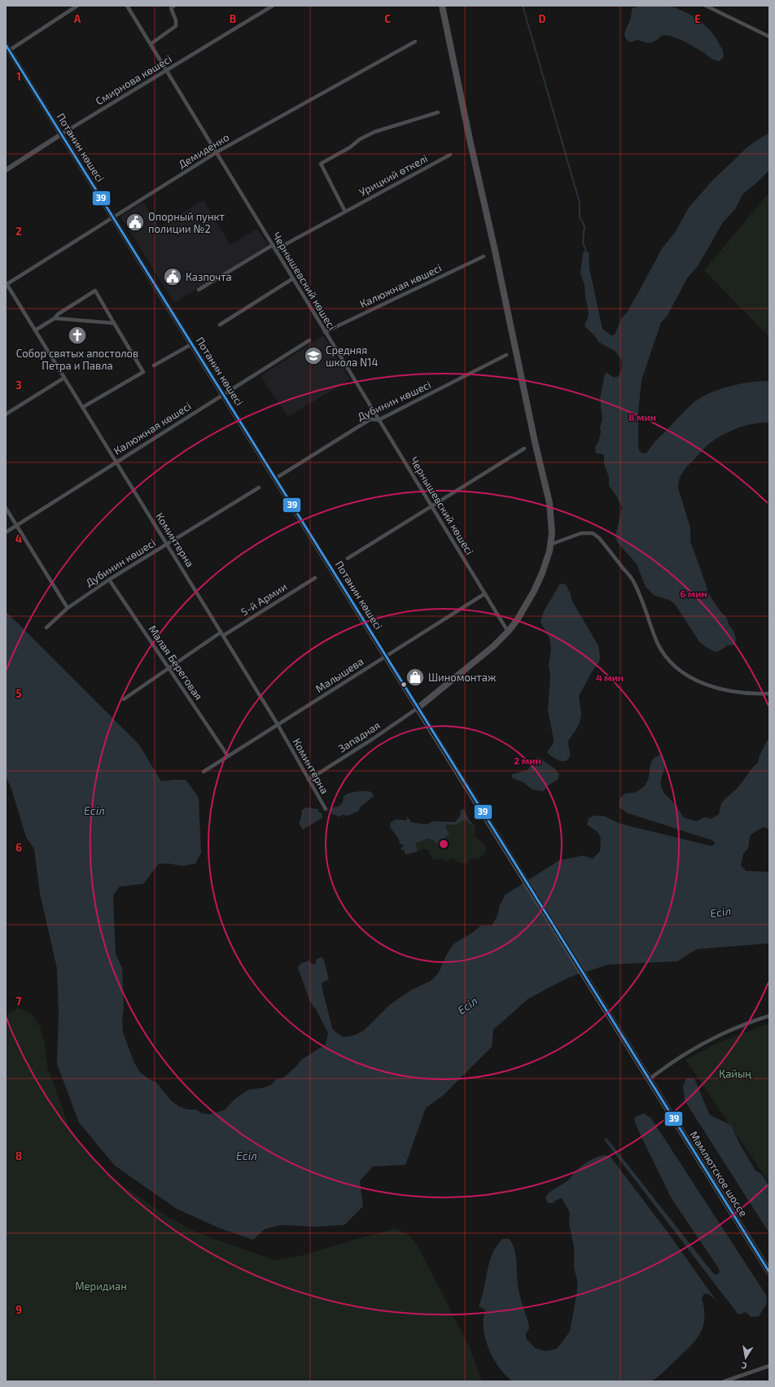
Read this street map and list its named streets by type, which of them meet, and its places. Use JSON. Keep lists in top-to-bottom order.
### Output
{
  "streets": {
    "highway": ["Мамлютское шоссе"],
    "main road": ["Потанин көшесі"],
    "street": [
      "Смирнова көшесі",
      "Демиденко",
      "Урицкий өткелі",
      "Чернышевский көшесі",
      "Калюжная көшесі",
      "Дубинин көшесі",
      "Коминтерна",
      "5-й Армии",
      "Малая Береговая",
      "Малышева",
      "Западная"
    ]
  },
  "crossings": [
    ["Смирнова көшесі", "Потанин көшесі"],
    ["Смирнова көшесі", "Чернышевский көшесі"],
    ["Потанин көшесі", "Демиденко"],
    ["Потанин көшесі", "Калюжная көшесі"],
    ["Потанин көшесі", "Дубинин көшесі"],
    ["Потанин көшесі", "Малышева"],
    ["Потанин көшесі", "Западная"],
    ["Потанин көшесі", "Мамлютское шоссе"],
    ["Демиденко", "Чернышевский көшесі"],
    ["Демиденко", "Коминтерна"],
    ["Урицкий өткелі", "Чернышевский көшесі"],
    ["Чернышевский көшесі", "Калюжная көшесі"],
    ["Чернышевский көшесі", "Дубинин көшесі"],
    ["Чернышевский көшесі", "Малышева"],
    ["Калюжная көшесі", "Коминтерна"],
    ["Дубинин көшесі", "Коминтерна"],
    ["Дубинин көшесі", "Малая Береговая"],
    ["Коминтерна", "5-й Армии"],
    ["Коминтерна", "Малышева"],
    ["Коминтерна", "Западная"],
    ["5-й Армии", "Малая Береговая"],
    ["Малая Береговая", "Малышева"],
    ["Западная", "Мамлютское шоссе"]
  ],
  "water": ["Есіл"],
  "parks": ["Қайың", "Меридиан"],
  "places": {
    "public building": ["Опорный пункт полиции №2", "Казпочта"],
    "church": ["Собор святых апостолов Петра и Павла"],
    "school or university": ["Средняя школа N14"],
    "shop": ["Шиномонтаж"]
  },
  "lines": ["transit line 39"],
  "north": "bottom",
  "grid": {
    "columns": [
      "A",
      "B",
      "C",
      "D",
      "E"
    ],
    "rows": [
      "1",
      "2",
      "3",
      "4",
      "5",
      "6",
      "7",
      "8",
      "9"
    ]
  },
  "rings": [
    "8 мин",
    "6 мин",
    "4 мин",
    "2 мин"
  ]
}
